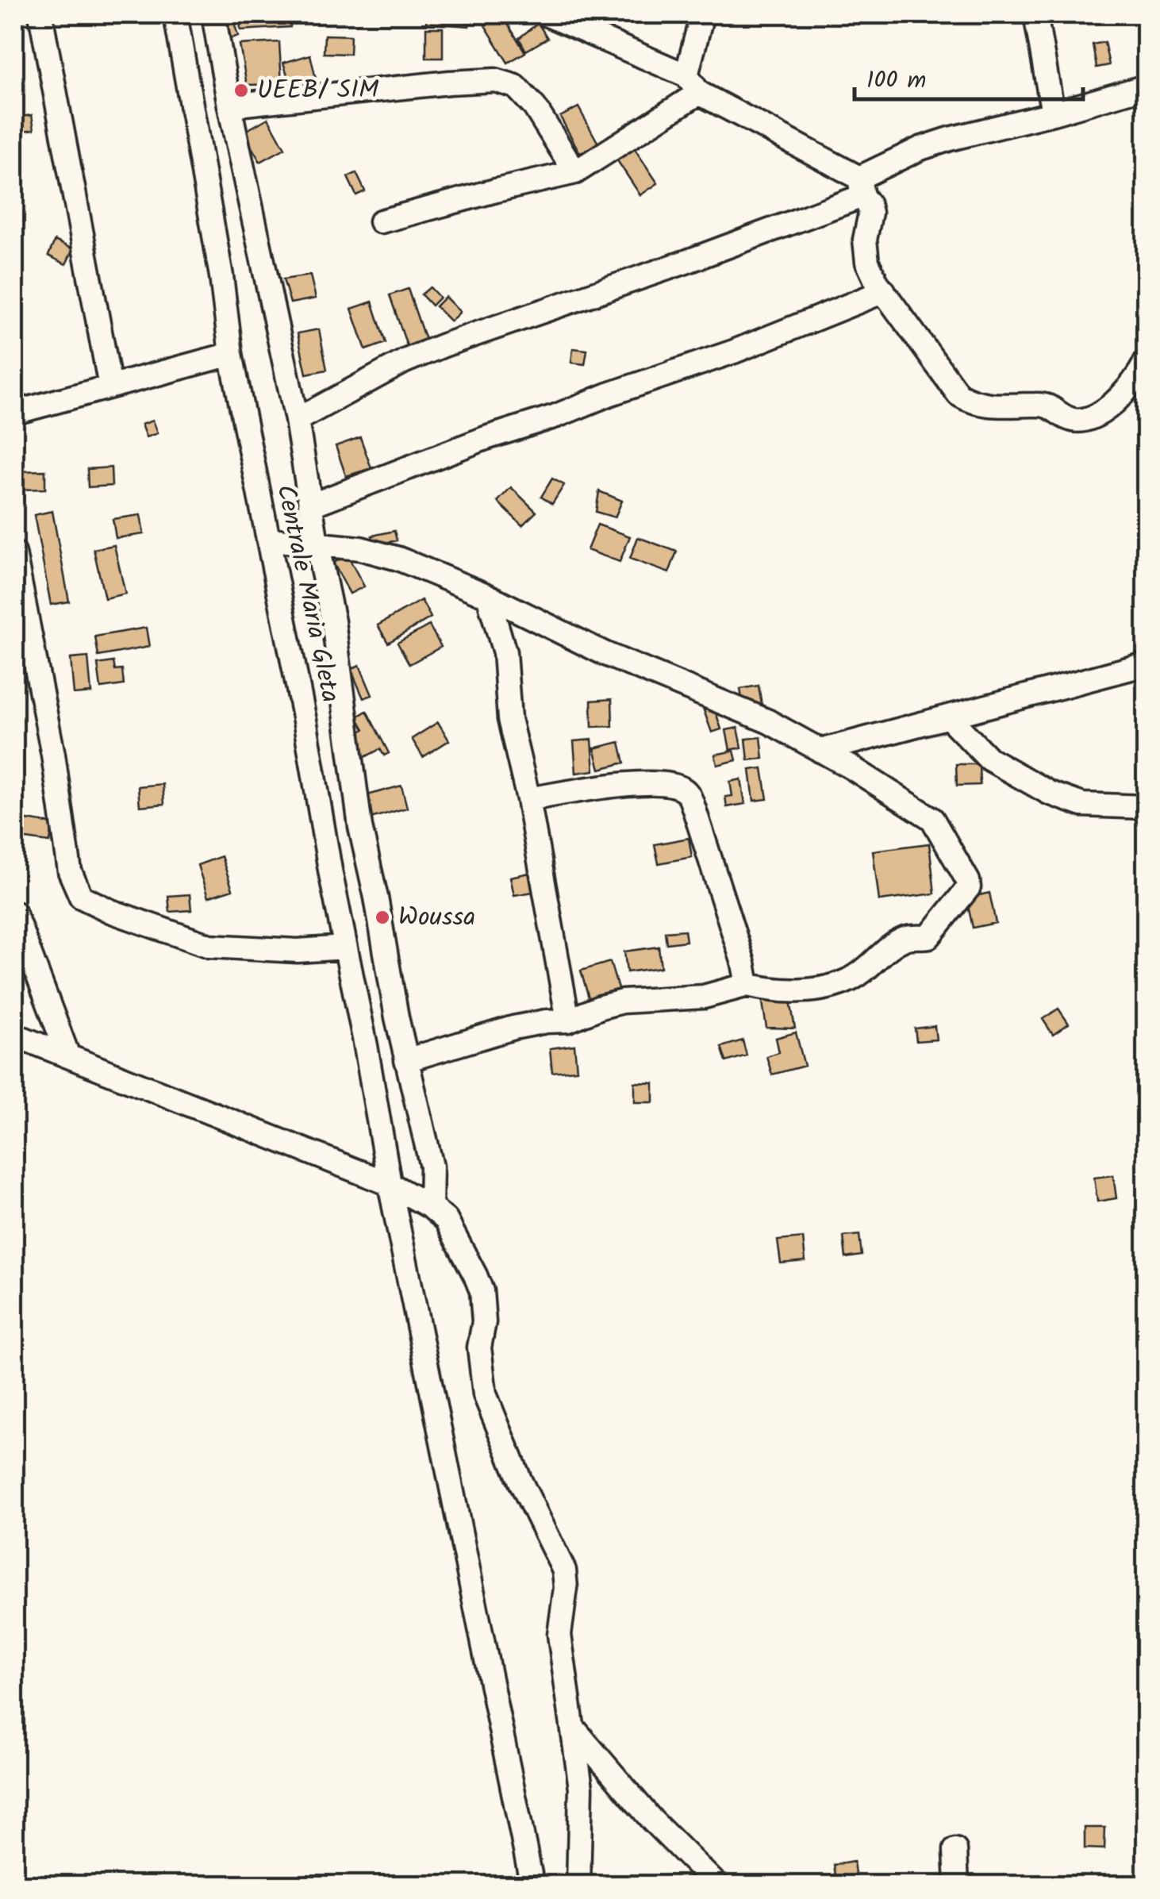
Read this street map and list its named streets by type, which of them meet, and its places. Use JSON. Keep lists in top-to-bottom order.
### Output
{
  "streets": {
    "street": ["Centrale Maria Gleta"]
  },
  "places": ["UEEB/ SIM", "Woussa"],
  "scale_bar": "100 m"
}
